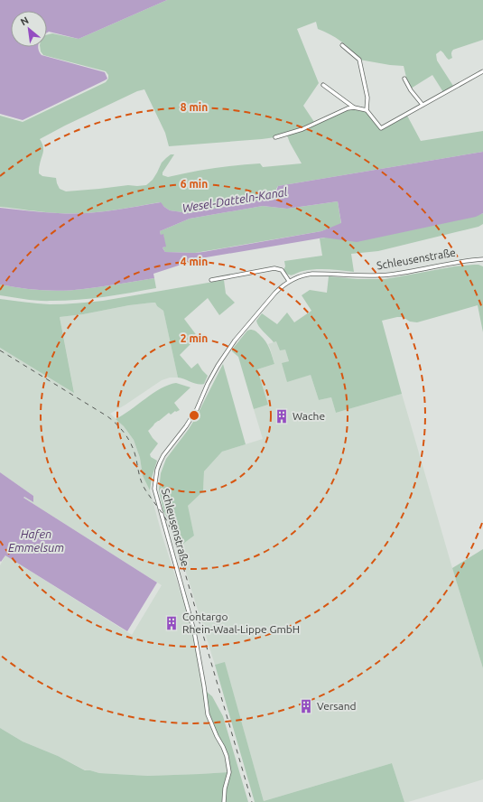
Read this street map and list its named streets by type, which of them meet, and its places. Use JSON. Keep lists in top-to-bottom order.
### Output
{
  "streets": {
    "street": ["Schleusenstraße"]
  },
  "water": ["Wesel-Datteln-Kanal", "Hafen Emmelsum"],
  "places": {
    "building": ["Wache", "Contargo Rhein-Waal-Lippe GmbH", "Versand"]
  },
  "north": "top left",
  "rings": [
    "8 min",
    "6 min",
    "4 min",
    "2 min"
  ]
}
